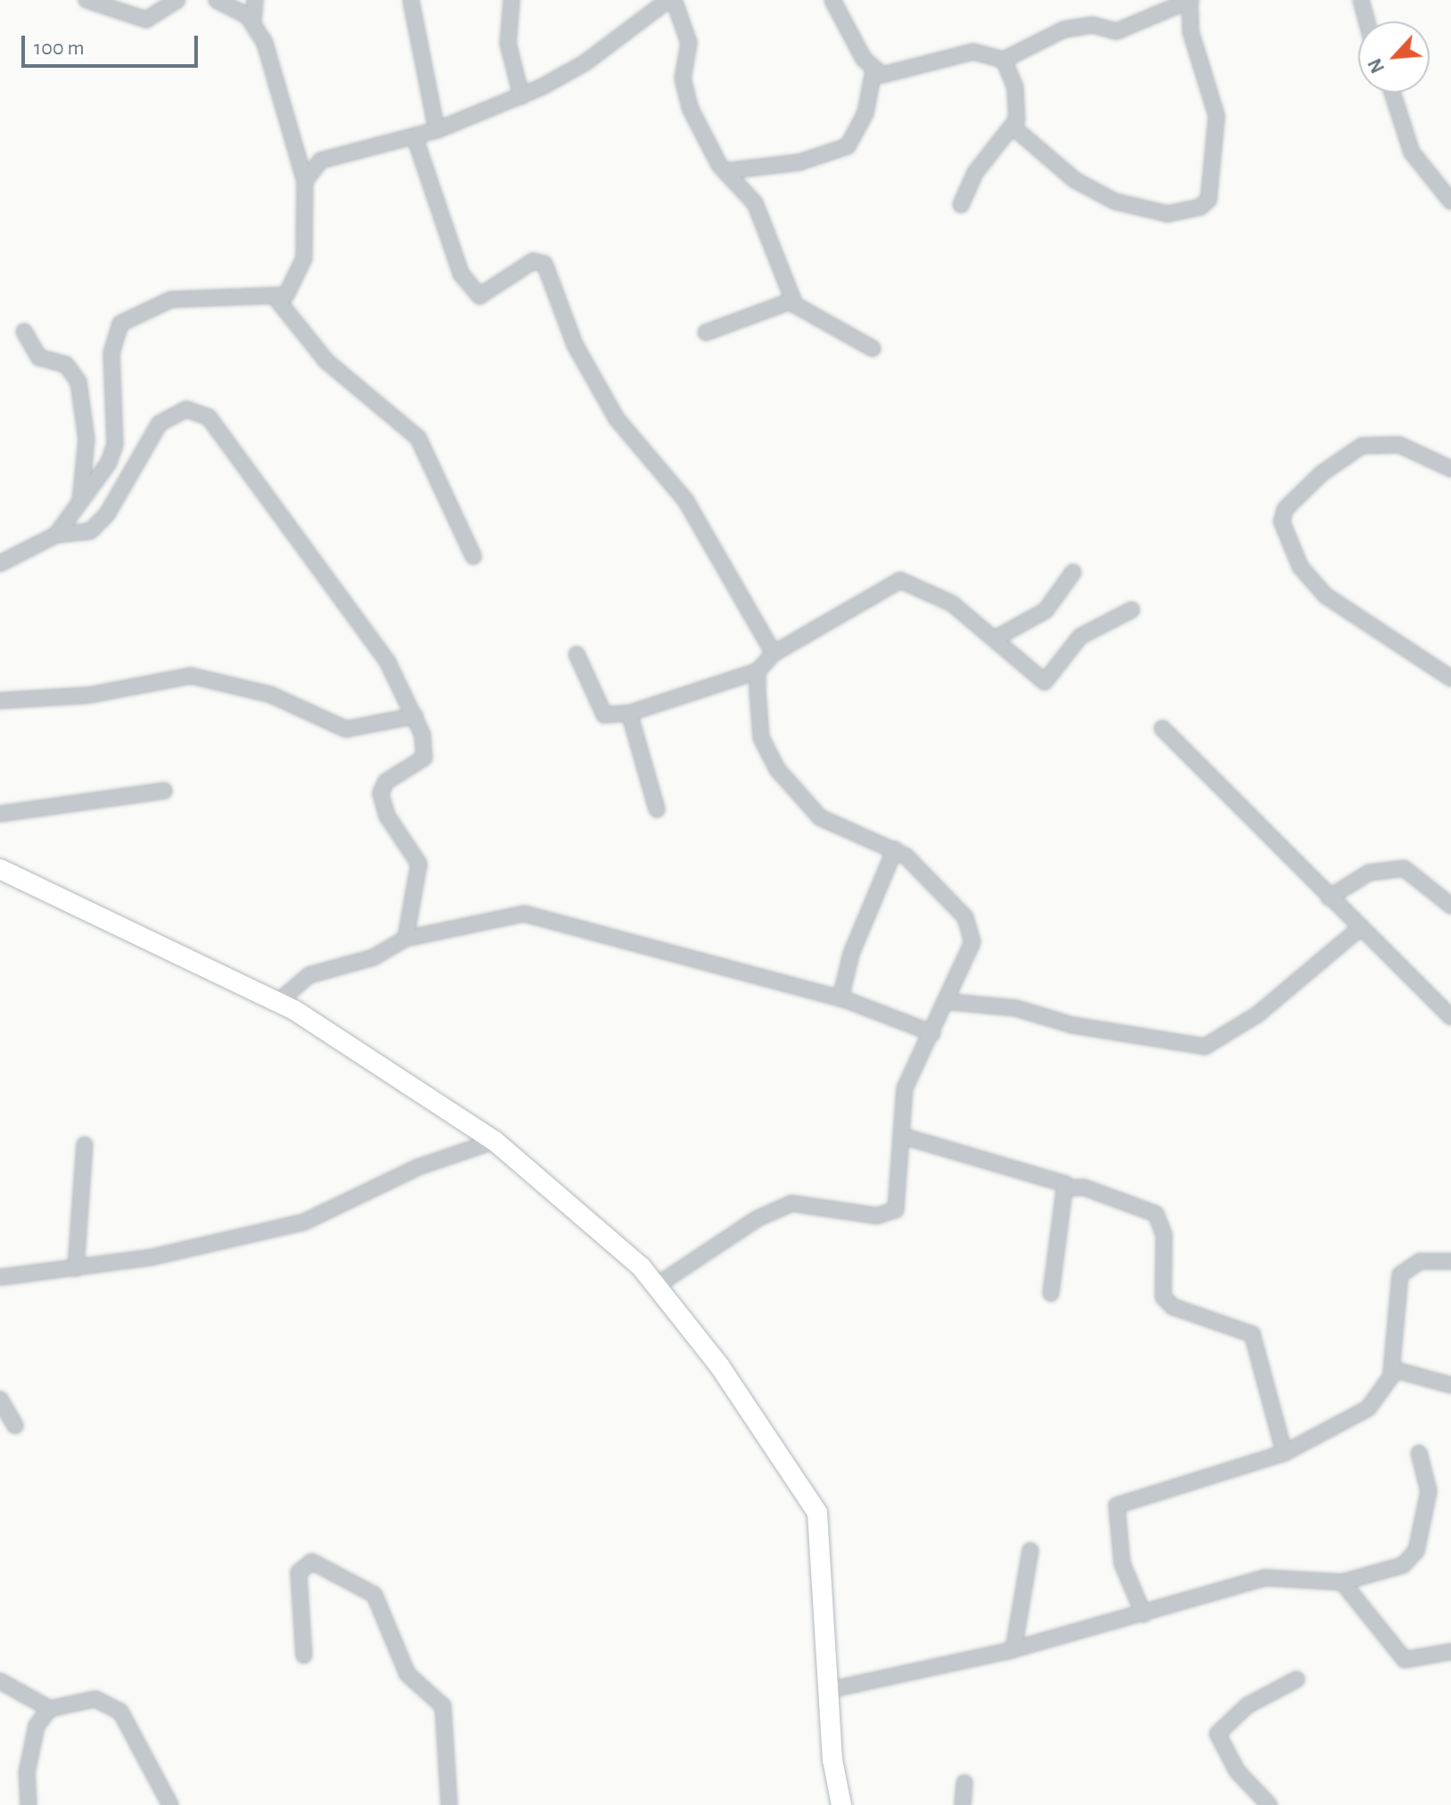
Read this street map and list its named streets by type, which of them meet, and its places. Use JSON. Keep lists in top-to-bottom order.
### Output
{
  "scale_bar": "100 m",
  "north": "bottom left"
}
